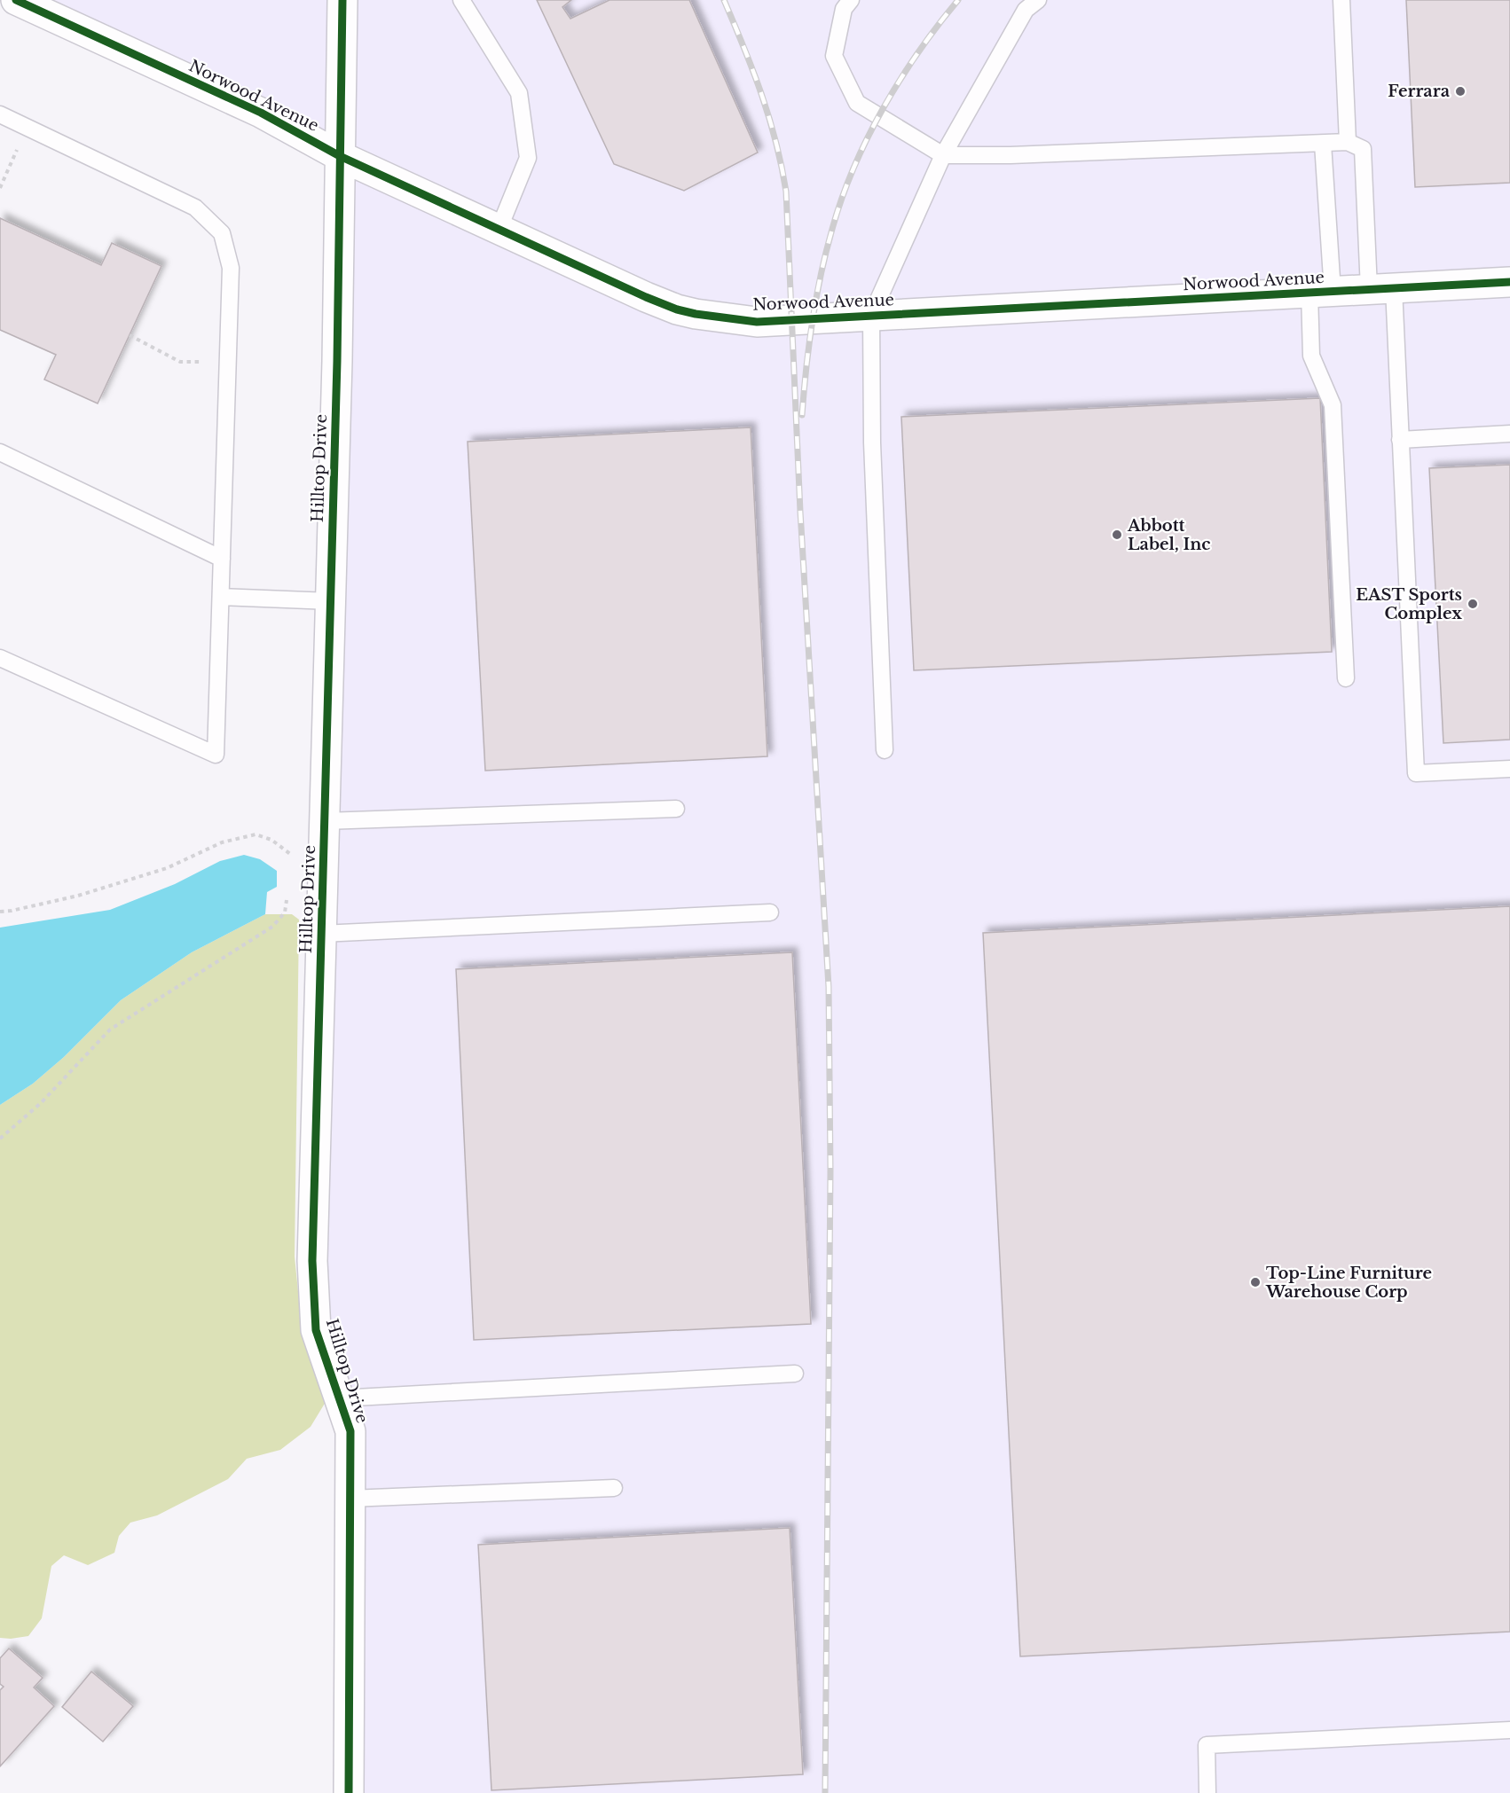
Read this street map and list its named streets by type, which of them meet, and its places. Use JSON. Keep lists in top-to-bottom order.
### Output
{
  "streets": {
    "street": ["Norwood Avenue", "Hilltop Drive"]
  },
  "crossings": [
    ["Norwood Avenue", "Hilltop Drive"]
  ],
  "places": [
    "Ferrara",
    "Abbott Label, Inc",
    "EAST Sports Complex",
    "Top-Line Furniture Warehouse Corp"
  ]
}
